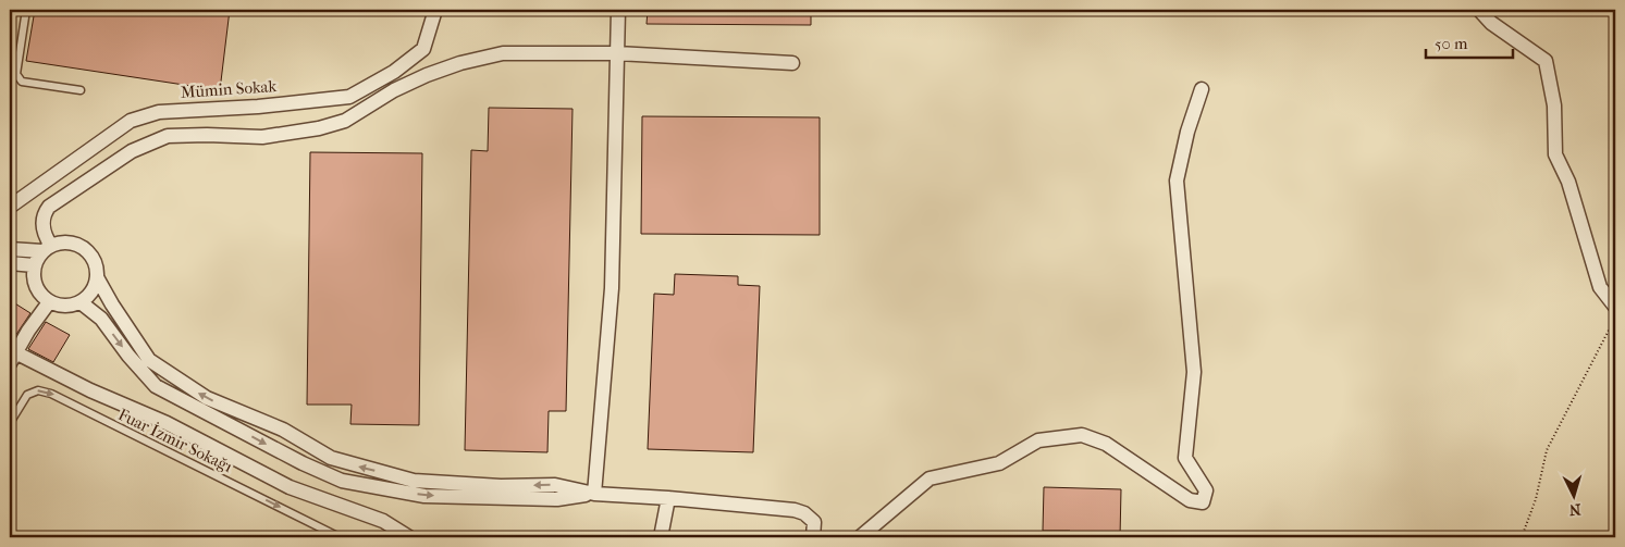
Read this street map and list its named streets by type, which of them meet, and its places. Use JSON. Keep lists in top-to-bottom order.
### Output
{
  "streets": {
    "street": ["Mümin Sokak"],
    "lane": ["Fuar İzmir Sokağı"]
  },
  "one_way": ["Fuar İzmir Sokağı"],
  "scale_bar": "50 m",
  "north": "bottom"
}
